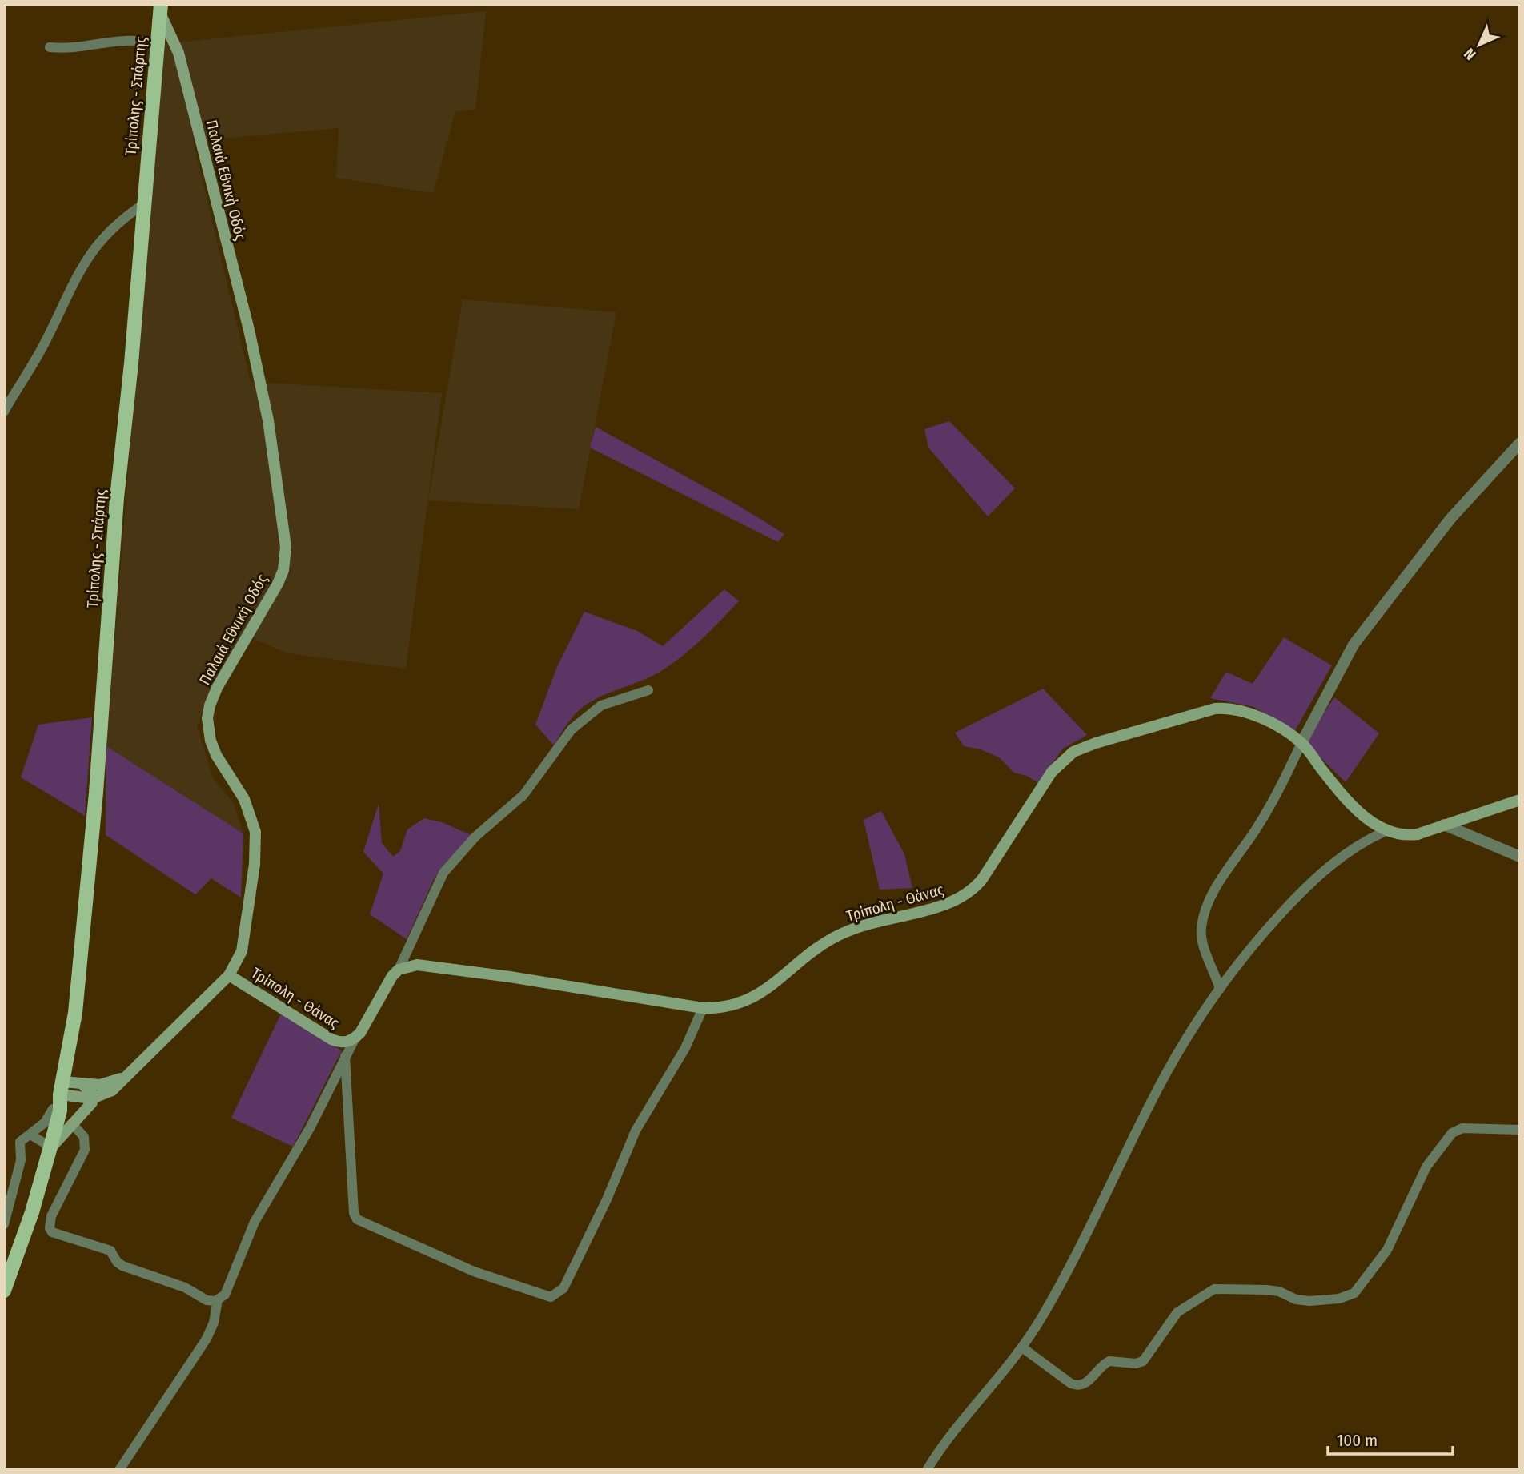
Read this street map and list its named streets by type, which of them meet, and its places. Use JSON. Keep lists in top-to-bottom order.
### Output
{
  "streets": {
    "main road": ["Τρίπολης - Σπάρτης", "Παλαιά Εθνική Οδός", "Τρίπολη - Θάνας"]
  },
  "crossings": [
    ["Τρίπολης - Σπάρτης", "Παλαιά Εθνική Οδός"],
    ["Παλαιά Εθνική Οδός", "Τρίπολη - Θάνας"]
  ],
  "scale_bar": "100 m",
  "north": "bottom left"
}
